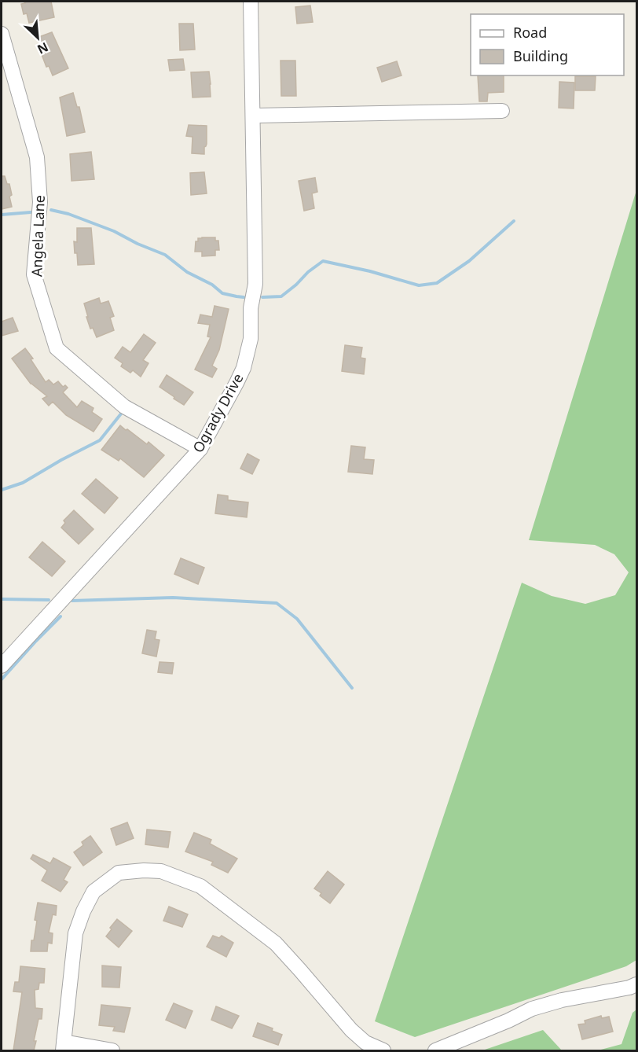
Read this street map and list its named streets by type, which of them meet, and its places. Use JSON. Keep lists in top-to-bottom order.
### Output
{
  "streets": {
    "street": ["Angela Lane", "Ogrady Drive"]
  },
  "crossings": [
    ["Angela Lane", "Ogrady Drive"]
  ],
  "legend": ["Road", "Building"],
  "north": "bottom right"
}
